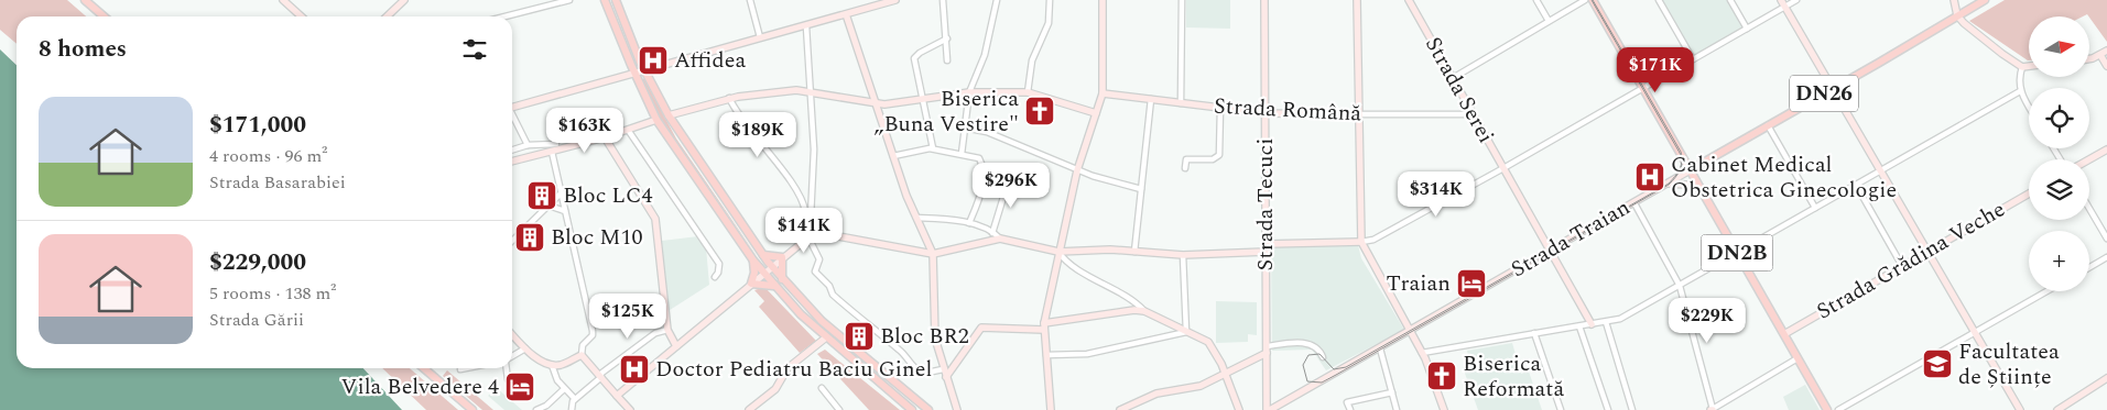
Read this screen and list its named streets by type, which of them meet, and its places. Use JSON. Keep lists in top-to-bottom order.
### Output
{
  "streets": {
    "main road": ["DN26", "Strada Traian", "DN2B"],
    "street": [
      "Strada Serei",
      "Strada Română",
      "Strada Tecuci",
      "Strada Grădina Veche"
    ]
  },
  "crossings": [
    ["Strada Serei", "Strada Română"],
    ["Strada Serei", "Strada Traian"],
    ["Strada Română", "Strada Tecuci"],
    ["Strada Tecuci", "Strada Traian"],
    ["Strada Traian", "DN2B"],
    ["DN2B", "Strada Grădina Veche"]
  ],
  "places": {
    "hospital": ["Affidea", "Cabinet Medical Obstetrica Ginecologie", "Doctor Pediatru Baciu Ginel"],
    "church": ["Biserica „Buna Vestire\"", "Biserica Reformată"],
    "building": ["Bloc LC4", "Bloc M10", "Bloc BR2"],
    "hotel": ["Traian", "Vila Belvedere 4"],
    "school or university": ["Facultatea de Științe"]
  },
  "north": "right",
  "page": {
    "map_buttons": "+",
    "heading": "8 homes",
    "price": [
      "$171K",
      "$163K",
      "$189K",
      "$296K",
      "$314K",
      "$141K",
      "$125K",
      "$229K"
    ],
    "list": [
      {
        "name": "$171,000",
        "note": "4 rooms · 96 m² · Strada Basarabiei"
      },
      {
        "name": "$229,000",
        "note": "5 rooms · 138 m² · Strada Gării"
      }
    ]
  }
}
